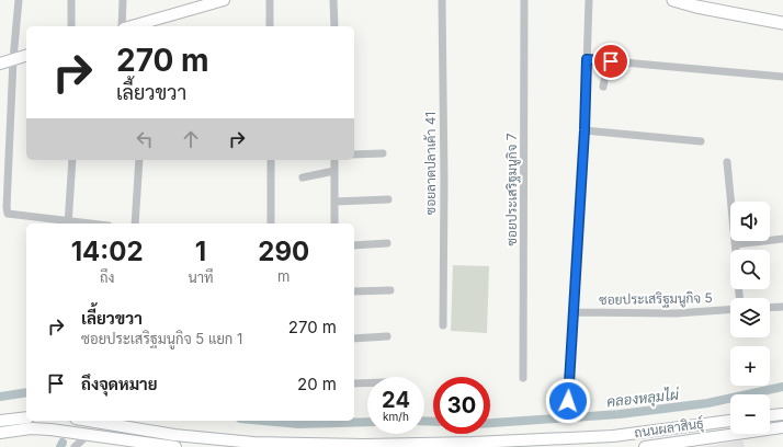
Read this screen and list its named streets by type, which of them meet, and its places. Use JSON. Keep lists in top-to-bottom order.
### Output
{
  "streets": {
    "main road": ["ถนนผลาสินธุ์"],
    "street": ["ซอยลาดปลาเค้า 41", "ซอยประเสริฐมนูกิจ 7", "ซอยประเสริฐมนูกิจ 5"]
  },
  "water": ["คลองหลุมไผ่"],
  "page": {
    "turn": ["270 m", "เลี้ยวขวา"],
    "map_buttons": ["+", "−"],
    "eta": [
      "14:02",
      "ถึง",
      "1",
      "นาที",
      "290",
      "m"
    ],
    "list": [
      {
        "name": "เลี้ยวขวา",
        "note": "ซอยประเสริฐมนูกิจ 5 แยก 1",
        "value": "270 m"
      },
      {
        "name": "ถึงจุดหมาย",
        "value": "20 m"
      }
    ],
    "speed": "24 km/h",
    "limit": "30"
  }
}
